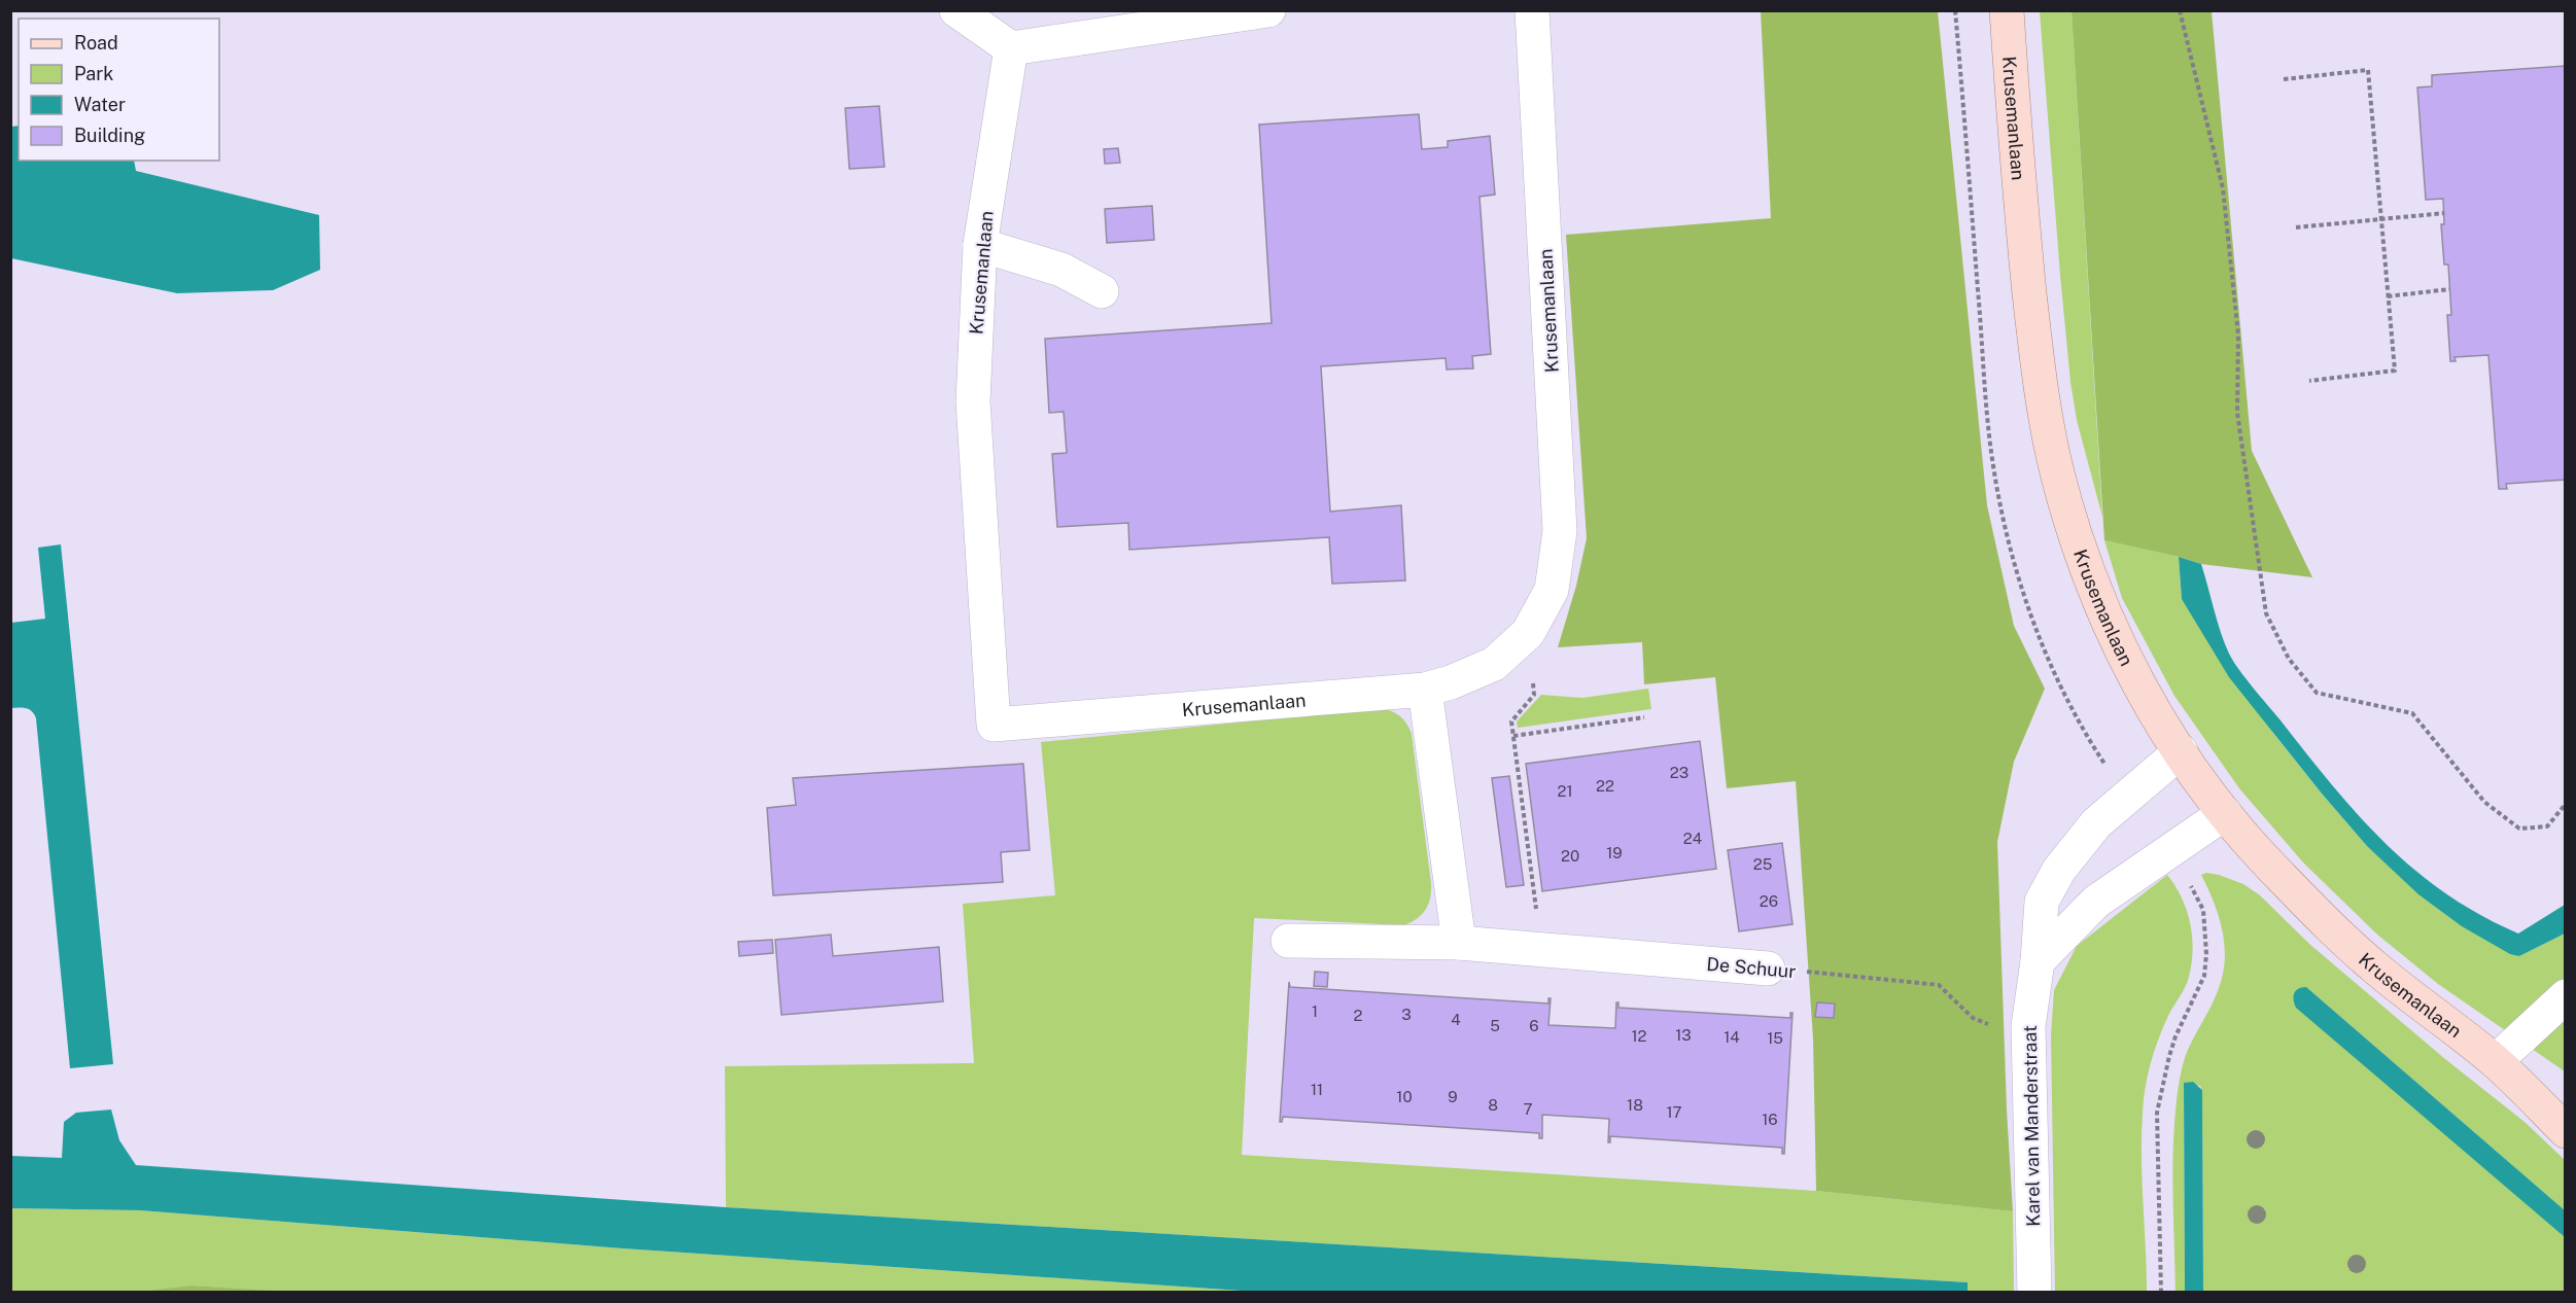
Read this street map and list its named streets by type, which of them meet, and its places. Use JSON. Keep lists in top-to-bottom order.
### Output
{
  "streets": {
    "main road": ["Krusemanlaan"],
    "street": ["De Schuur", "Karel van Manderstraat"]
  },
  "crossings": [
    ["Krusemanlaan", "Karel van Manderstraat"],
    ["De Schuur", "Karel van Manderstraat"]
  ],
  "house_numbers": [
    "23",
    "22",
    "21",
    "24",
    "19",
    "20",
    "25",
    "26",
    "1",
    "3",
    "2",
    "4",
    "5",
    "6",
    "13",
    "12",
    "14",
    "15",
    "11",
    "10",
    "9",
    "8",
    "18",
    "7",
    "17",
    "16"
  ],
  "legend": [
    "Road",
    "Park",
    "Water",
    "Building"
  ]
}
